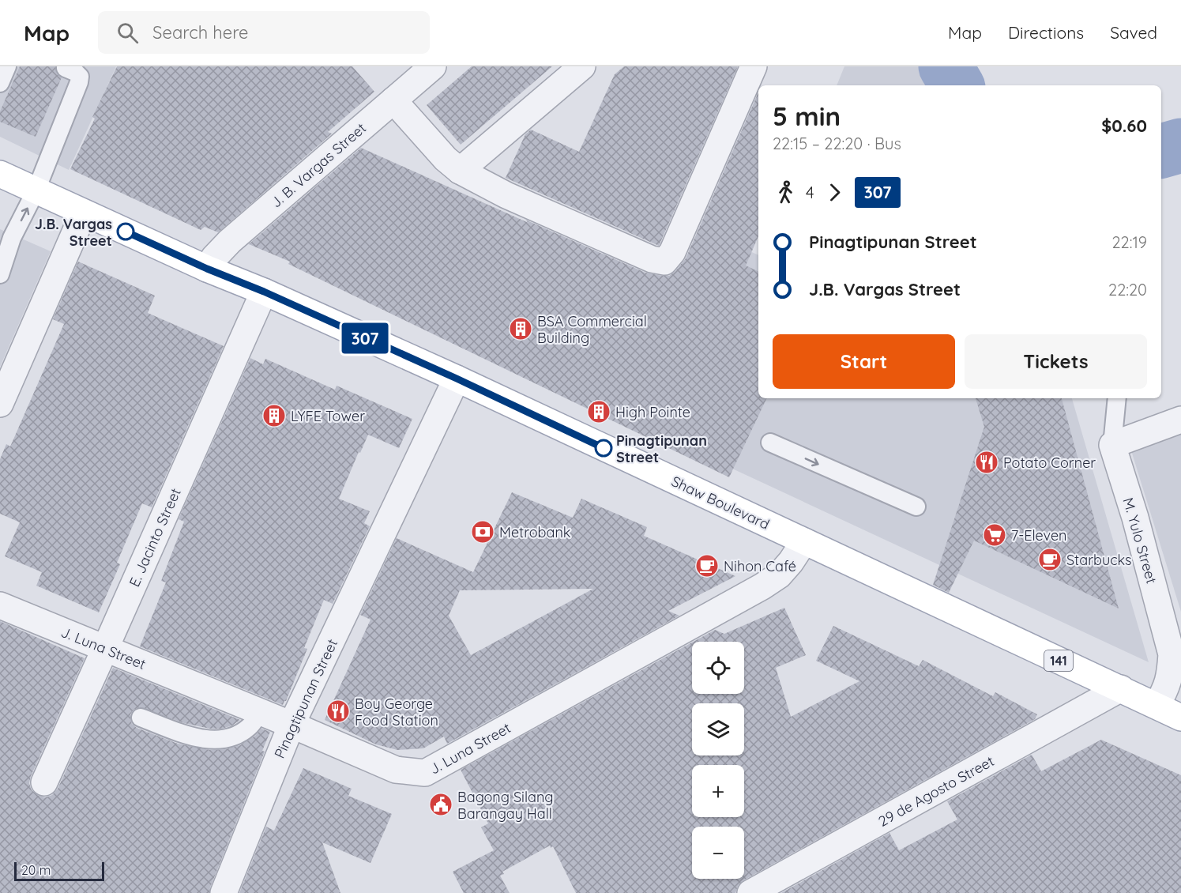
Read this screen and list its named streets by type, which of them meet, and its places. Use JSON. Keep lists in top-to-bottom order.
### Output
{
  "streets": {
    "main road": ["Shaw Boulevard", "141"],
    "street": [
      "J. B. Vargas Street",
      "E. Jacinto Street",
      "M. Yulo Street",
      "J. Luna Street",
      "Pinagtipunan Street",
      "29 de Agosto Street"
    ]
  },
  "crossings": [
    ["J. B. Vargas Street", "Shaw Boulevard"],
    ["Shaw Boulevard", "E. Jacinto Street"],
    ["Shaw Boulevard", "M. Yulo Street"],
    ["Shaw Boulevard", "J. Luna Street"],
    ["Shaw Boulevard", "Pinagtipunan Street"],
    ["Shaw Boulevard", "29 de Agosto Street"],
    ["E. Jacinto Street", "J. Luna Street"],
    ["J. Luna Street", "Pinagtipunan Street"]
  ],
  "places": {
    "other": ["J.B. Vargas Street", "Pinagtipunan Street"],
    "building": ["BSA Commercial Building", "High Pointe", "LYFE Tower"],
    "restaurant": ["Potato Corner", "Boy George Food Station"],
    "bank": ["Metrobank"],
    "supermarket": ["7-Eleven"],
    "cafe": ["Starbucks", "Nihon Café"],
    "public building": ["Bagong Silang Barangay Hall"]
  },
  "lines": ["bus line 307"],
  "scale_bar": "20 m",
  "page": {
    "header": "Map",
    "search": "Search here",
    "nav": ["Map", "Directions", "Saved"],
    "on_map": "307",
    "heading": ["5 min", "22:15 – 22:20 · Bus", "$0.60"],
    "legs": ["4", "307"],
    "list": [
      {
        "name": "Pinagtipunan Street",
        "value": "22:19"
      },
      {
        "name": "J.B. Vargas Street",
        "value": "22:20"
      }
    ],
    "buttons": ["Start", "Tickets"],
    "map_buttons": ["+", "−"],
    "scale": "20 m"
  }
}
